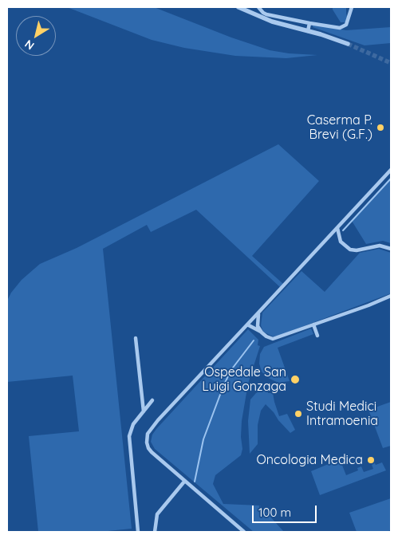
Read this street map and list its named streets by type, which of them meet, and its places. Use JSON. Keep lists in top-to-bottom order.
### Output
{
  "places": [
    "Caserma P. Brevi (G.F.)",
    "Ospedale San Luigi Gonzaga",
    "Studi Medici Intramoenia",
    "Oncologia Medica"
  ],
  "scale_bar": "100 m",
  "north": "bottom left"
}
